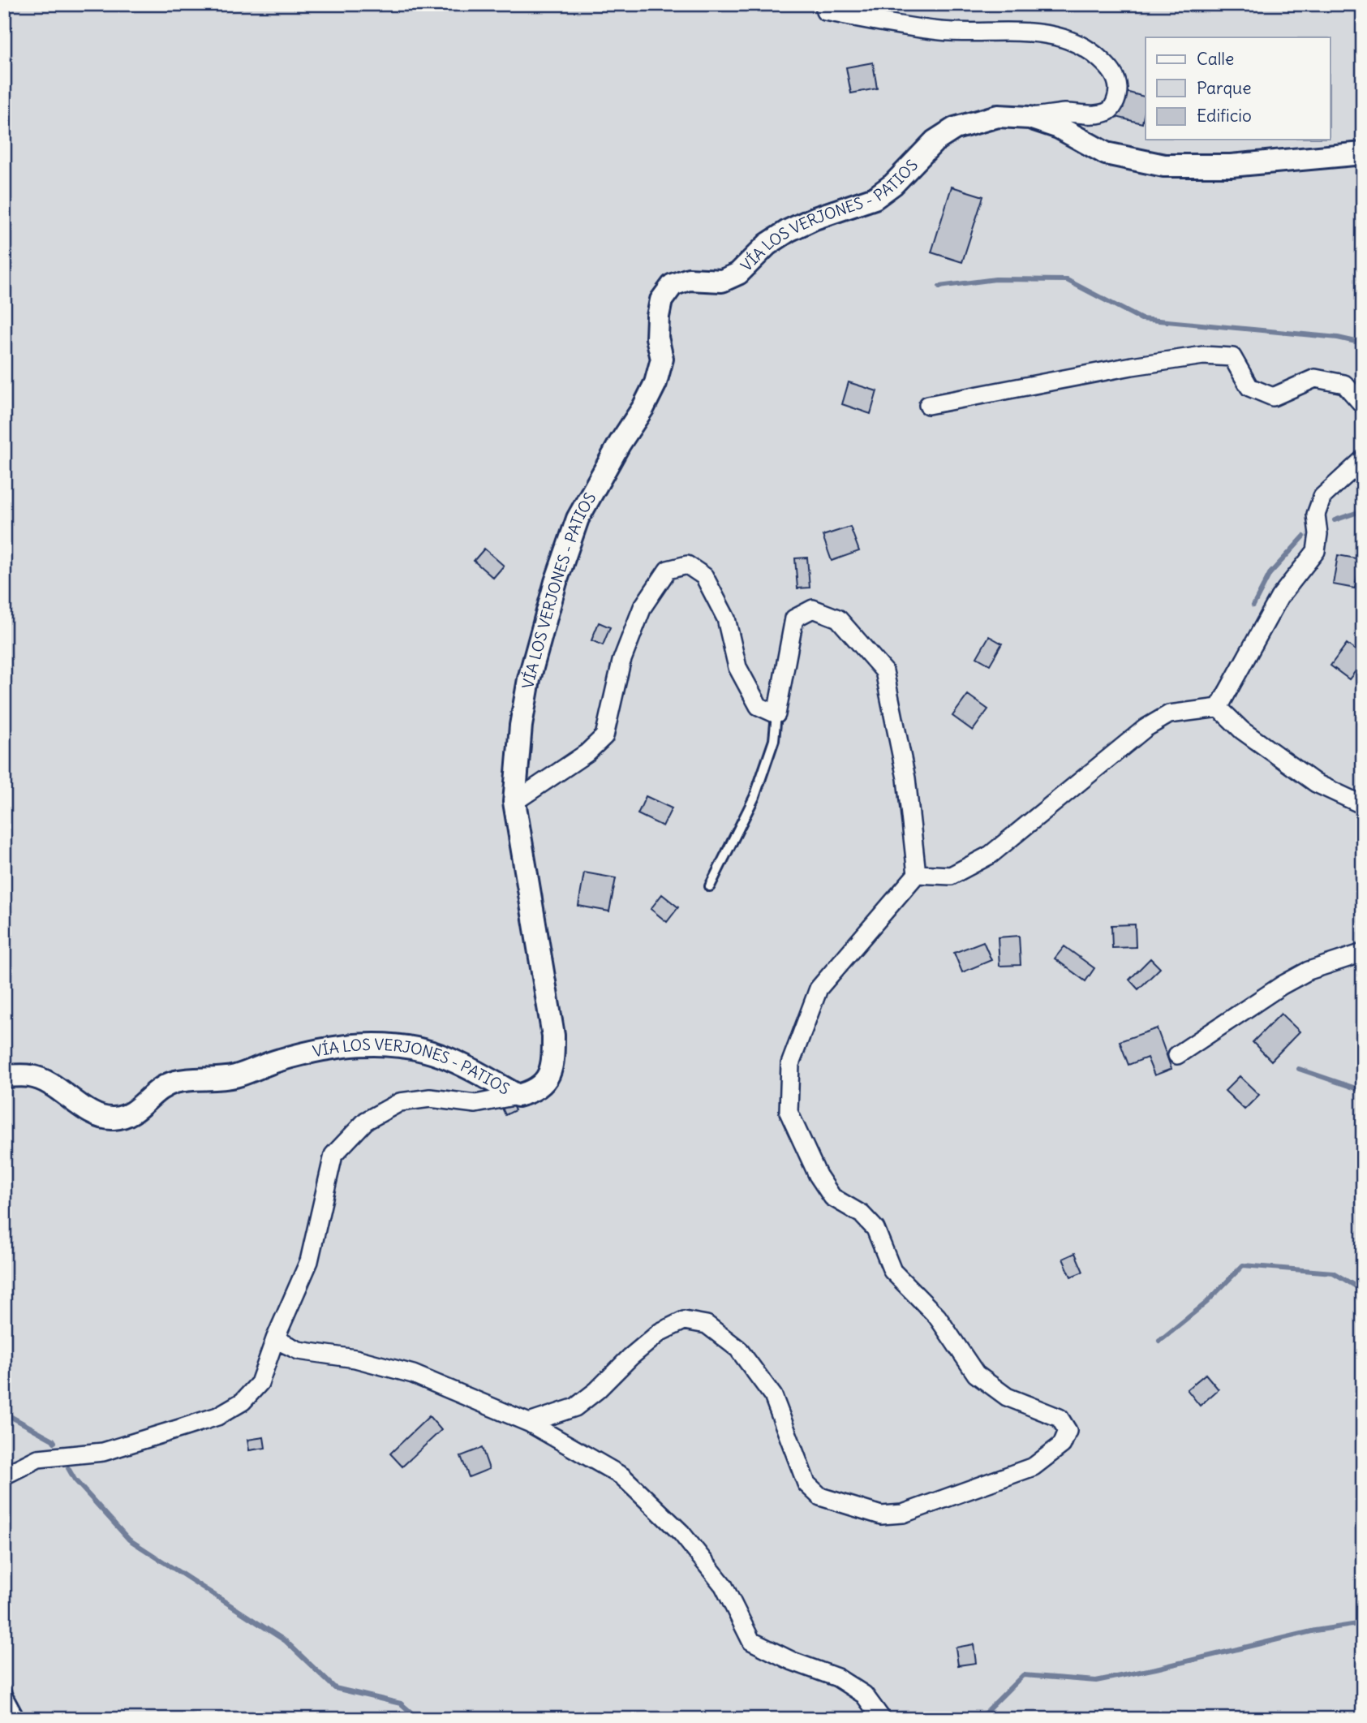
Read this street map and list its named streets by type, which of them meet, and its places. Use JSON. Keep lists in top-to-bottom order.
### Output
{
  "streets": {
    "street": ["VÍA LOS VERJONES - PATIOS"]
  },
  "legend": ["Calle", "Parque", "Edificio"]
}
